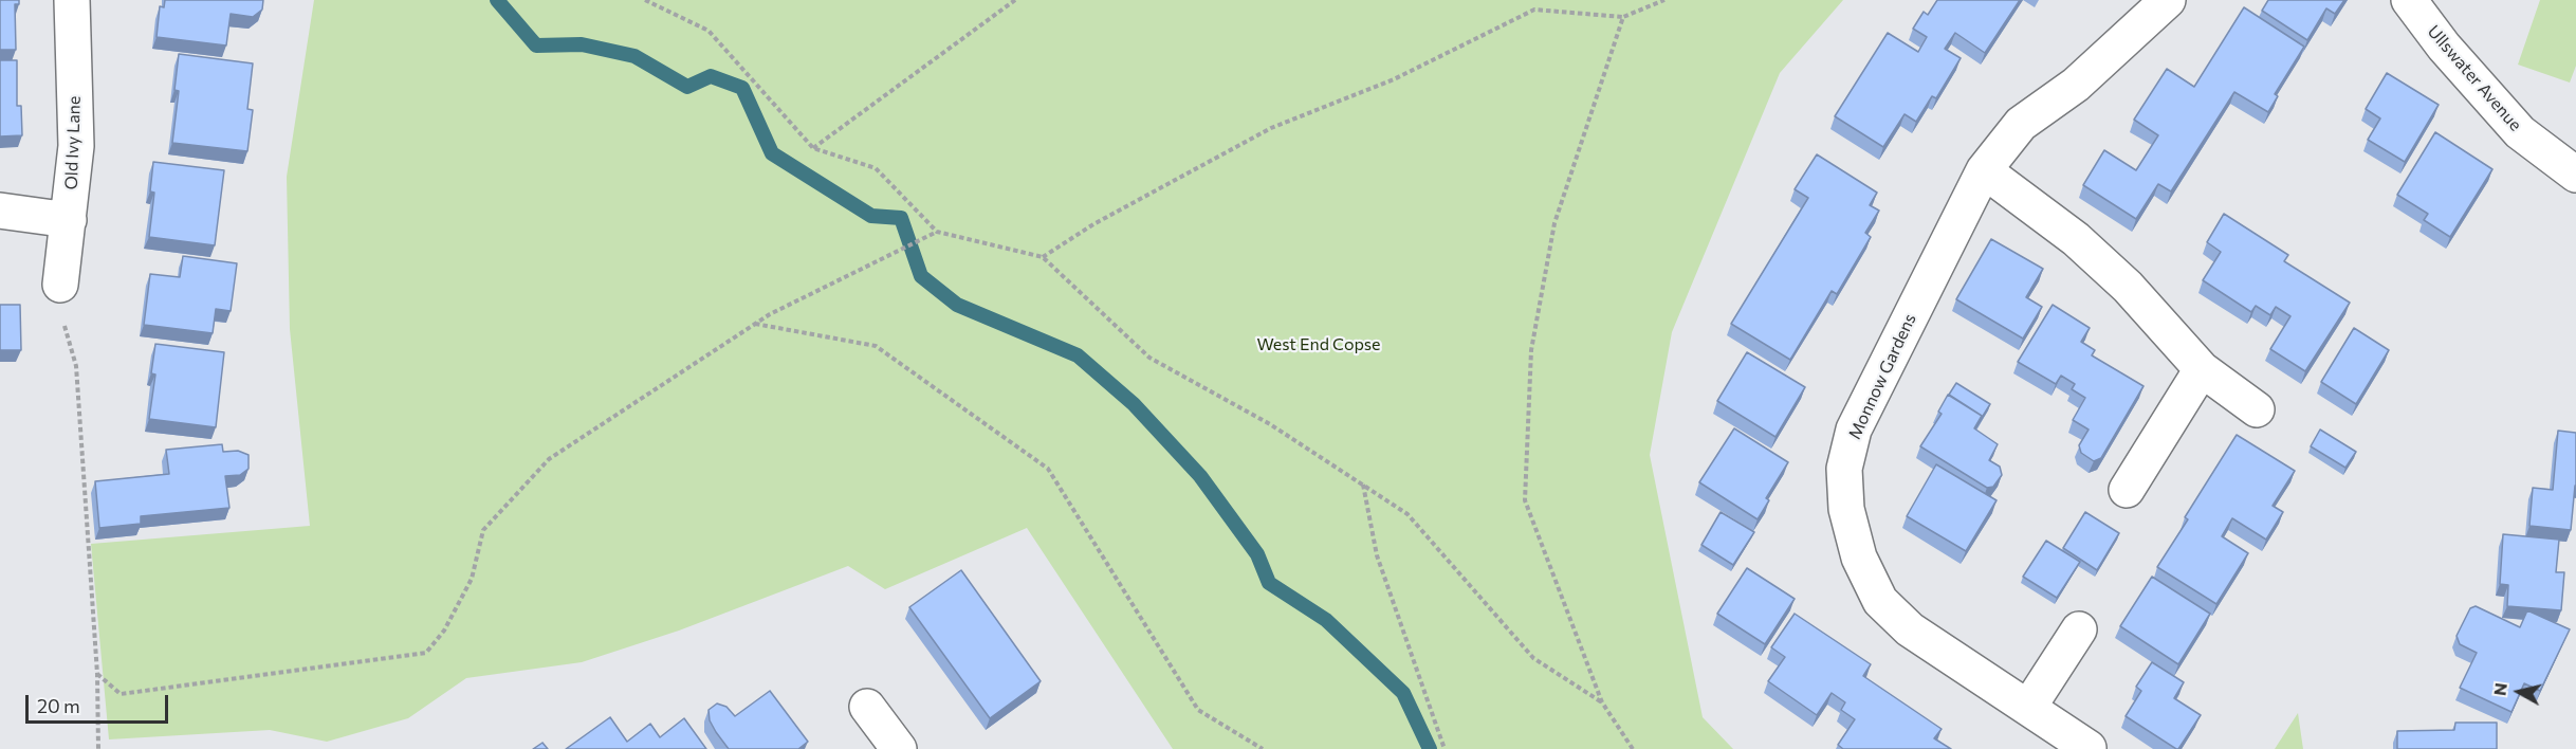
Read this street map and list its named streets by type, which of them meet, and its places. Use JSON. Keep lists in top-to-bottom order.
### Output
{
  "streets": {
    "street": ["Ullswater Avenue", "Old Ivy Lane", "Monnow Gardens"]
  },
  "parks": ["West End Copse"],
  "scale_bar": "20 m",
  "north": "left"
}
